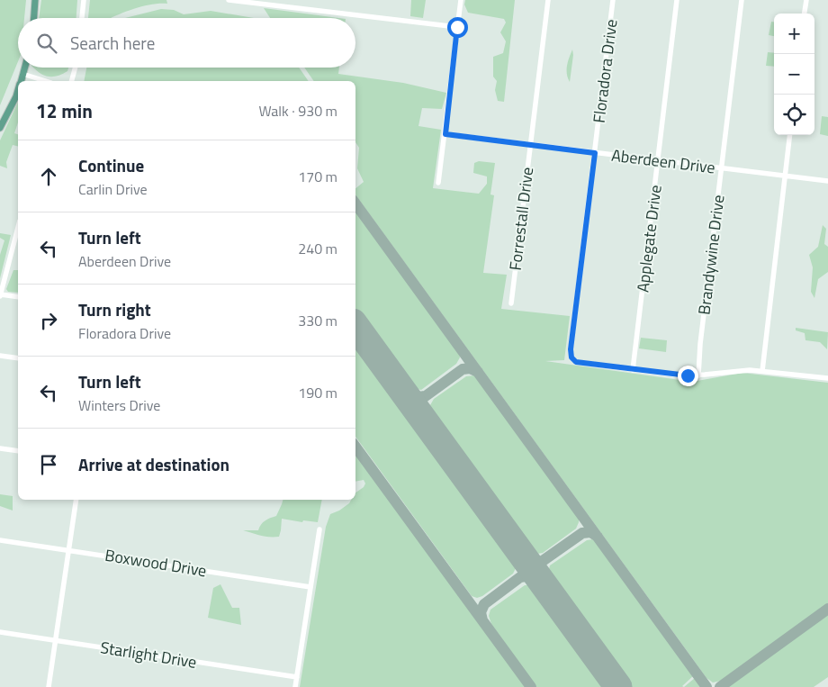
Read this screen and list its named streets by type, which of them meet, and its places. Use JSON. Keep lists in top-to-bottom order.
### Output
{
  "streets": {
    "street": [
      "Floradora Drive",
      "Aberdeen Drive",
      "Forrestall Drive",
      "Applegate Drive",
      "Brandywine Drive",
      "Boxwood Drive",
      "Starlight Drive"
    ]
  },
  "crossings": [
    ["Floradora Drive", "Aberdeen Drive"],
    ["Floradora Drive", "Applegate Drive"],
    ["Aberdeen Drive", "Forrestall Drive"],
    ["Aberdeen Drive", "Applegate Drive"],
    ["Aberdeen Drive", "Brandywine Drive"]
  ],
  "page": {
    "map_buttons": ["+", "−"],
    "search": "Search here",
    "heading": ["12 min", "Walk · 930 m"],
    "list": [
      ["Continue", "Carlin Drive", "170 m"],
      ["Turn left", "Aberdeen Drive", "240 m"],
      ["Turn right", "Floradora Drive", "330 m"],
      ["Turn left", "Winters Drive", "190 m"],
      "Arrive at destination"
    ]
  }
}
